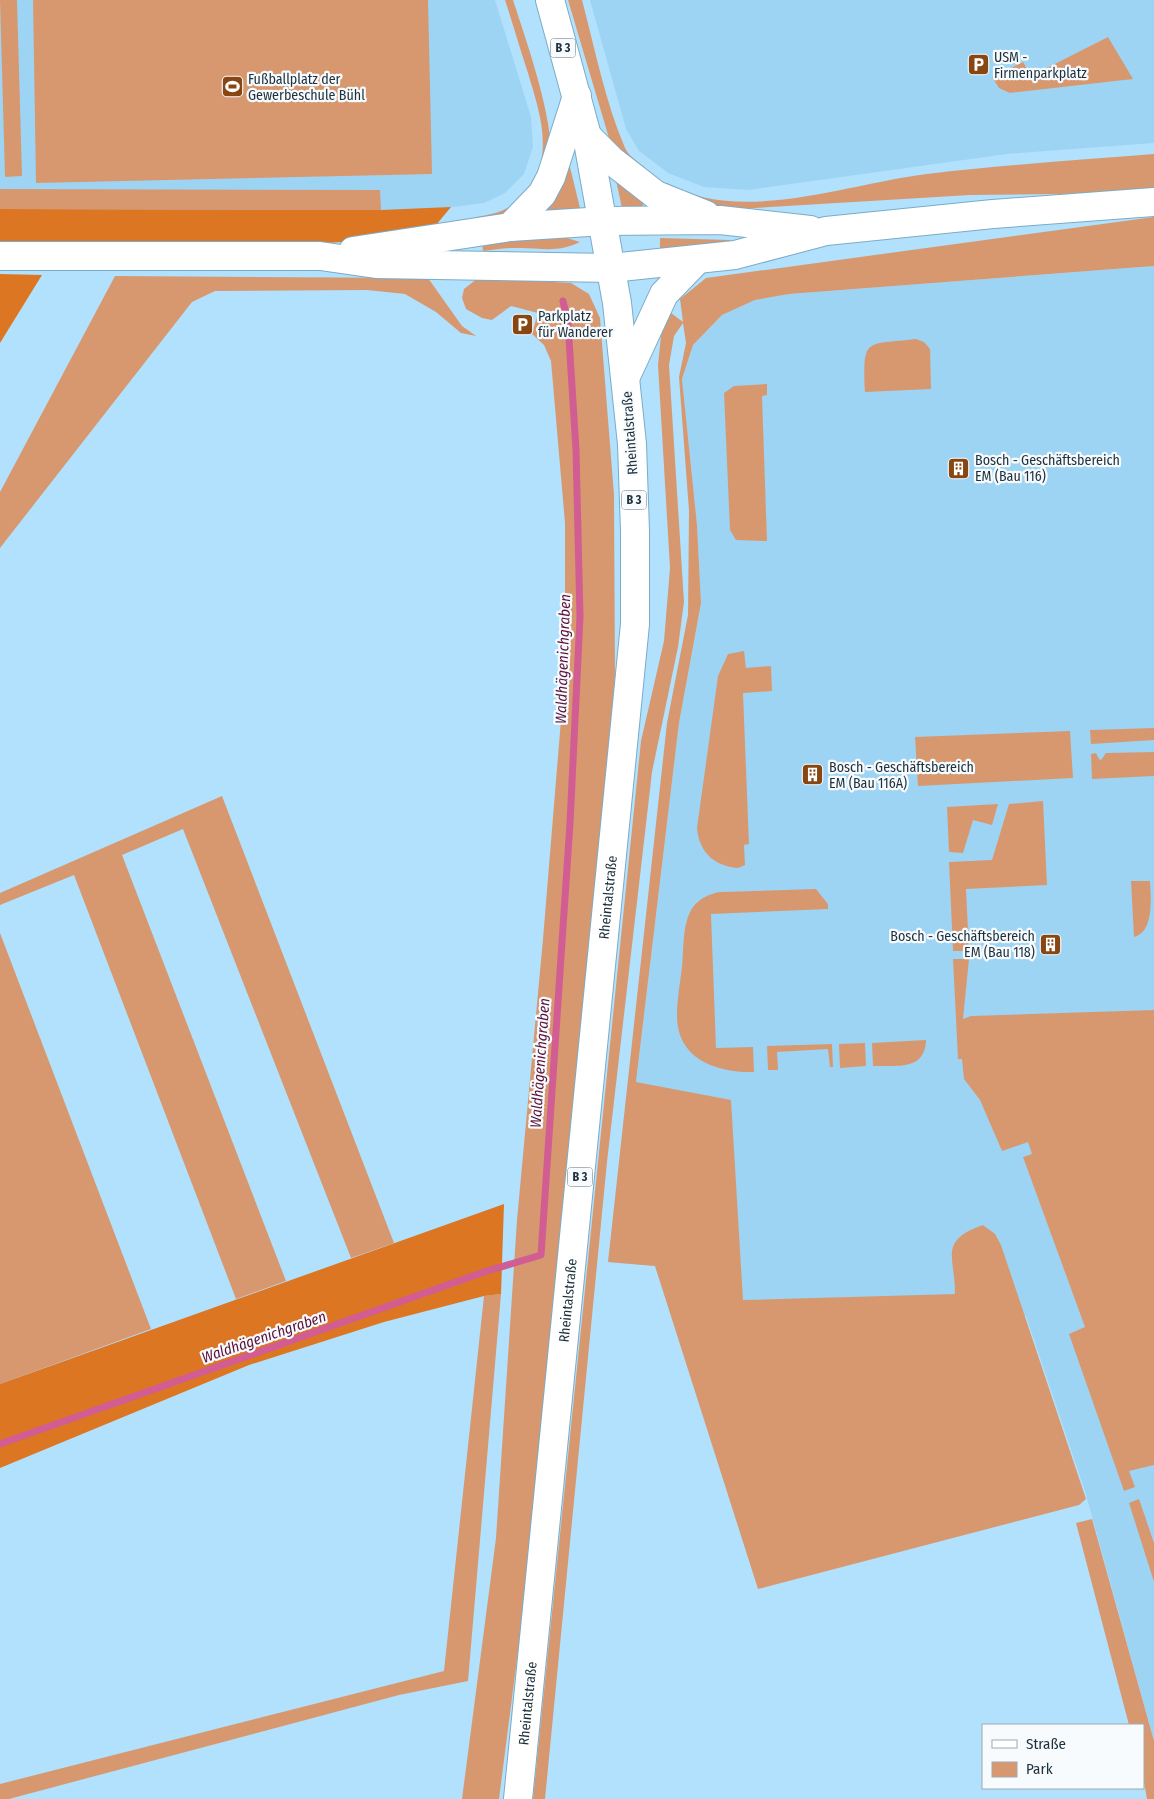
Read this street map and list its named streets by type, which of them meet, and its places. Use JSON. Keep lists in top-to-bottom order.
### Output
{
  "streets": {
    "street": ["B 3", "Rheintalstraße"]
  },
  "water": ["Waldhägenichgraben"],
  "places": {
    "parking": ["USM - Firmenparkplatz", "Parkplatz für Wanderer"],
    "sports": ["Fußballplatz der Gewerbeschule Bühl"],
    "building": ["Bosch - Geschäftsbereich EM (Bau 116)", "Bosch - Geschäftsbereich EM (Bau 116A)", "Bosch - Geschäftsbereich EM (Bau 118)"]
  },
  "legend": ["Straße", "Park"]
}
